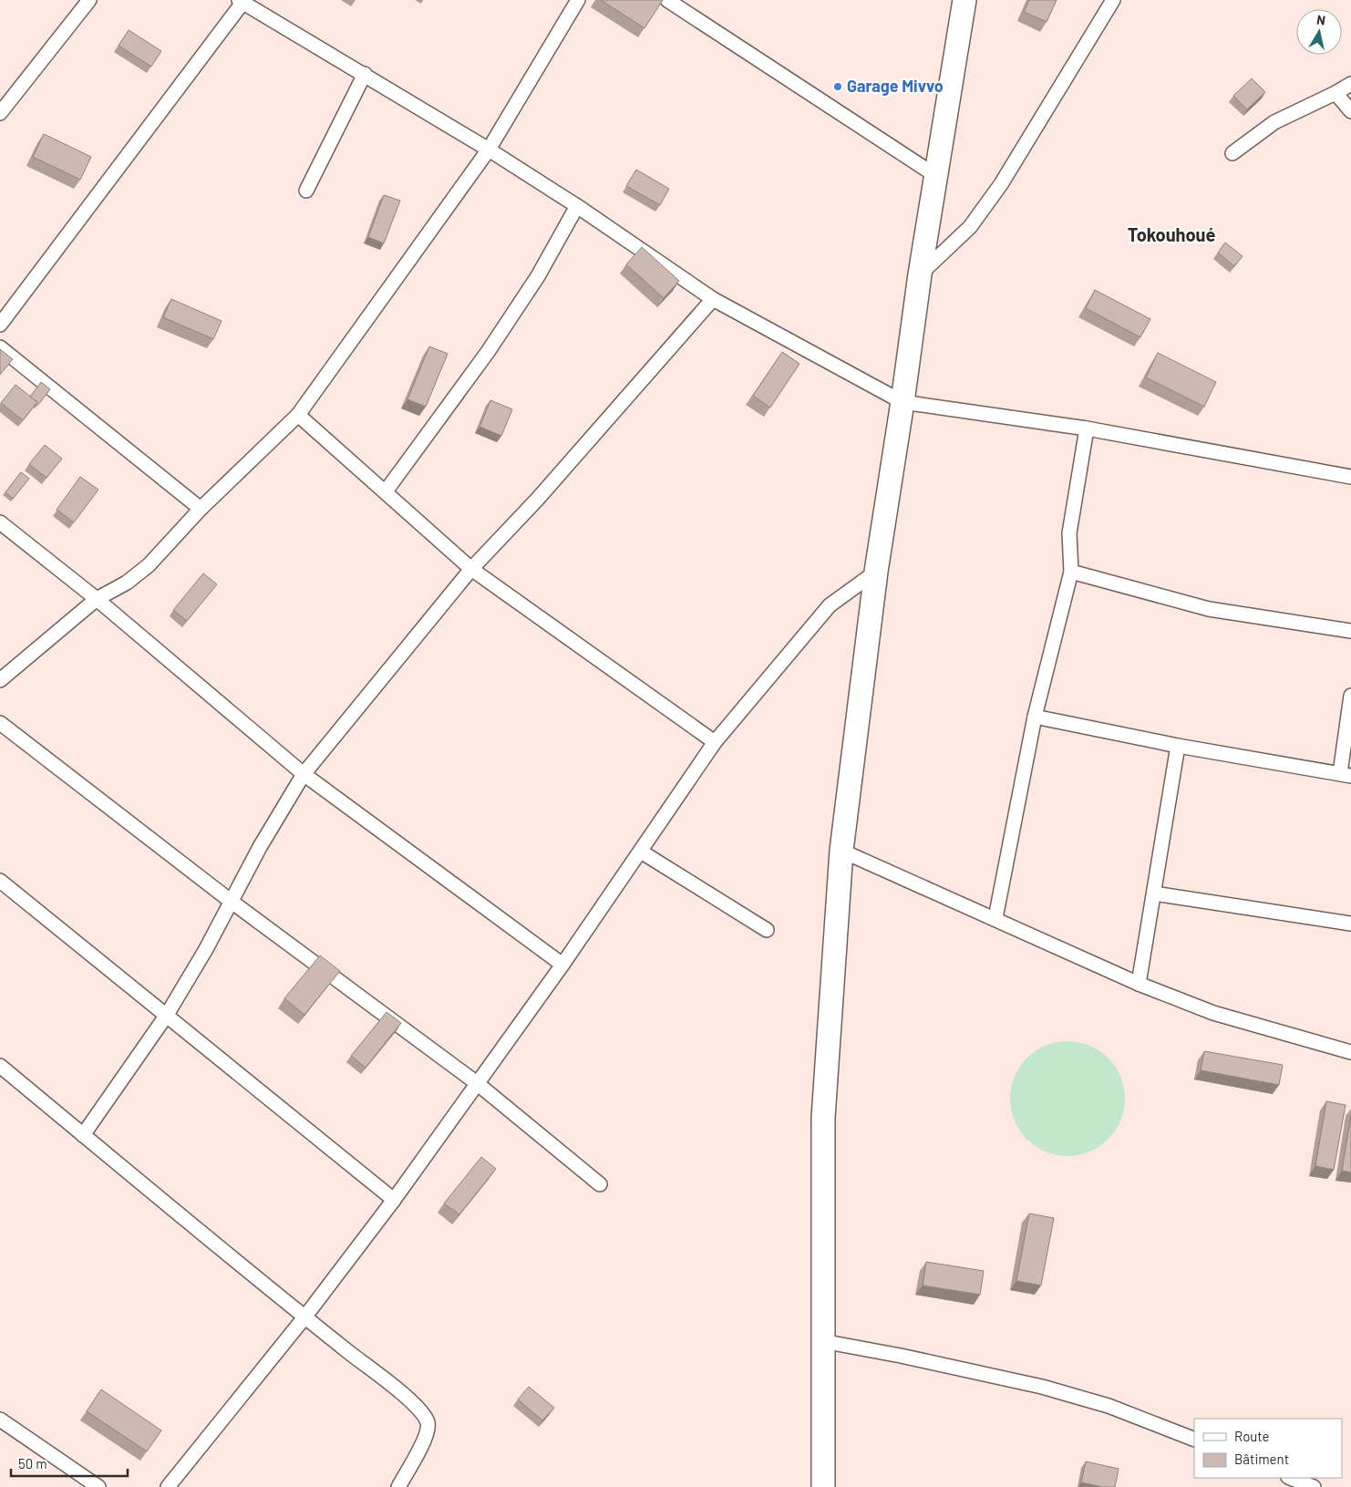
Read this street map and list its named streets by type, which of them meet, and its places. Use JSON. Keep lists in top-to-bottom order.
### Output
{
  "districts": ["Tokouhoué"],
  "places": ["Garage Mivvo"],
  "legend": ["Route", "Bâtiment"],
  "scale_bar": "50 m",
  "north": "top"
}
